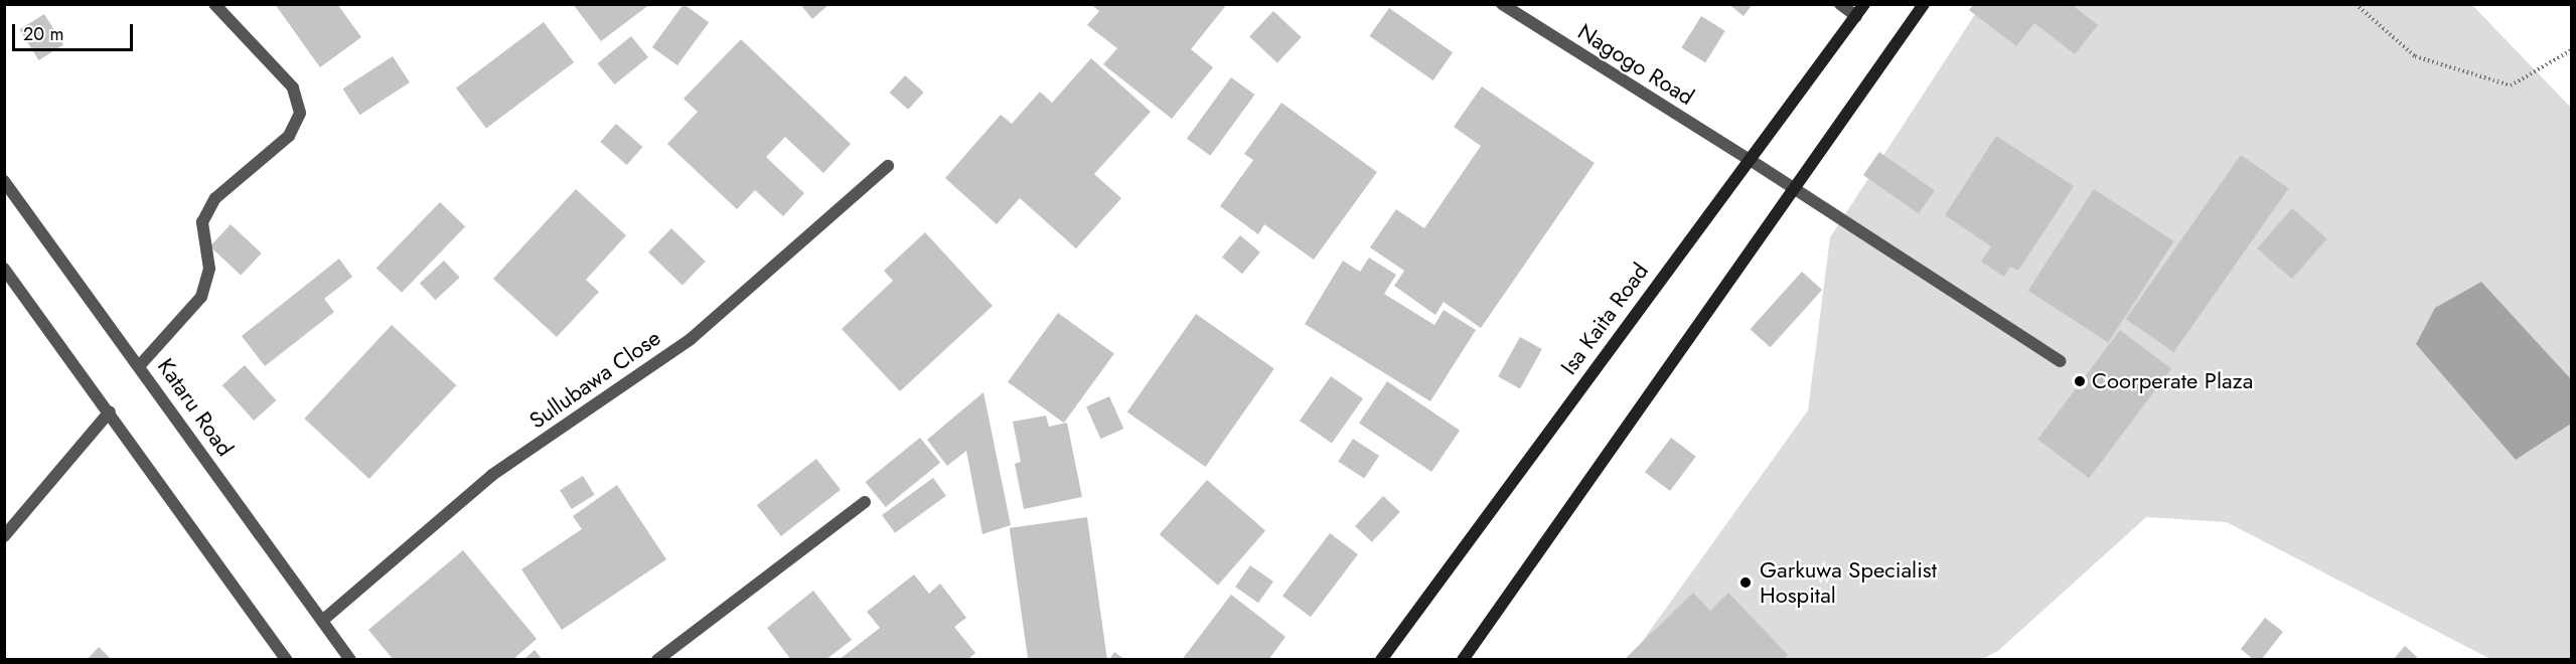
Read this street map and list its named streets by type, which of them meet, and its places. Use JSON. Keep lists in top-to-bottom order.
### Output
{
  "streets": {
    "main road": ["Isa Kaita Road"],
    "street": ["Nagogo Road", "Sullubawa Close", "Kataru Road"]
  },
  "crossings": [
    ["Nagogo Road", "Isa Kaita Road"],
    ["Sullubawa Close", "Kataru Road"]
  ],
  "places": ["Coorperate Plaza", "Garkuwa Specialist Hospital"],
  "scale_bar": "20 m"
}
